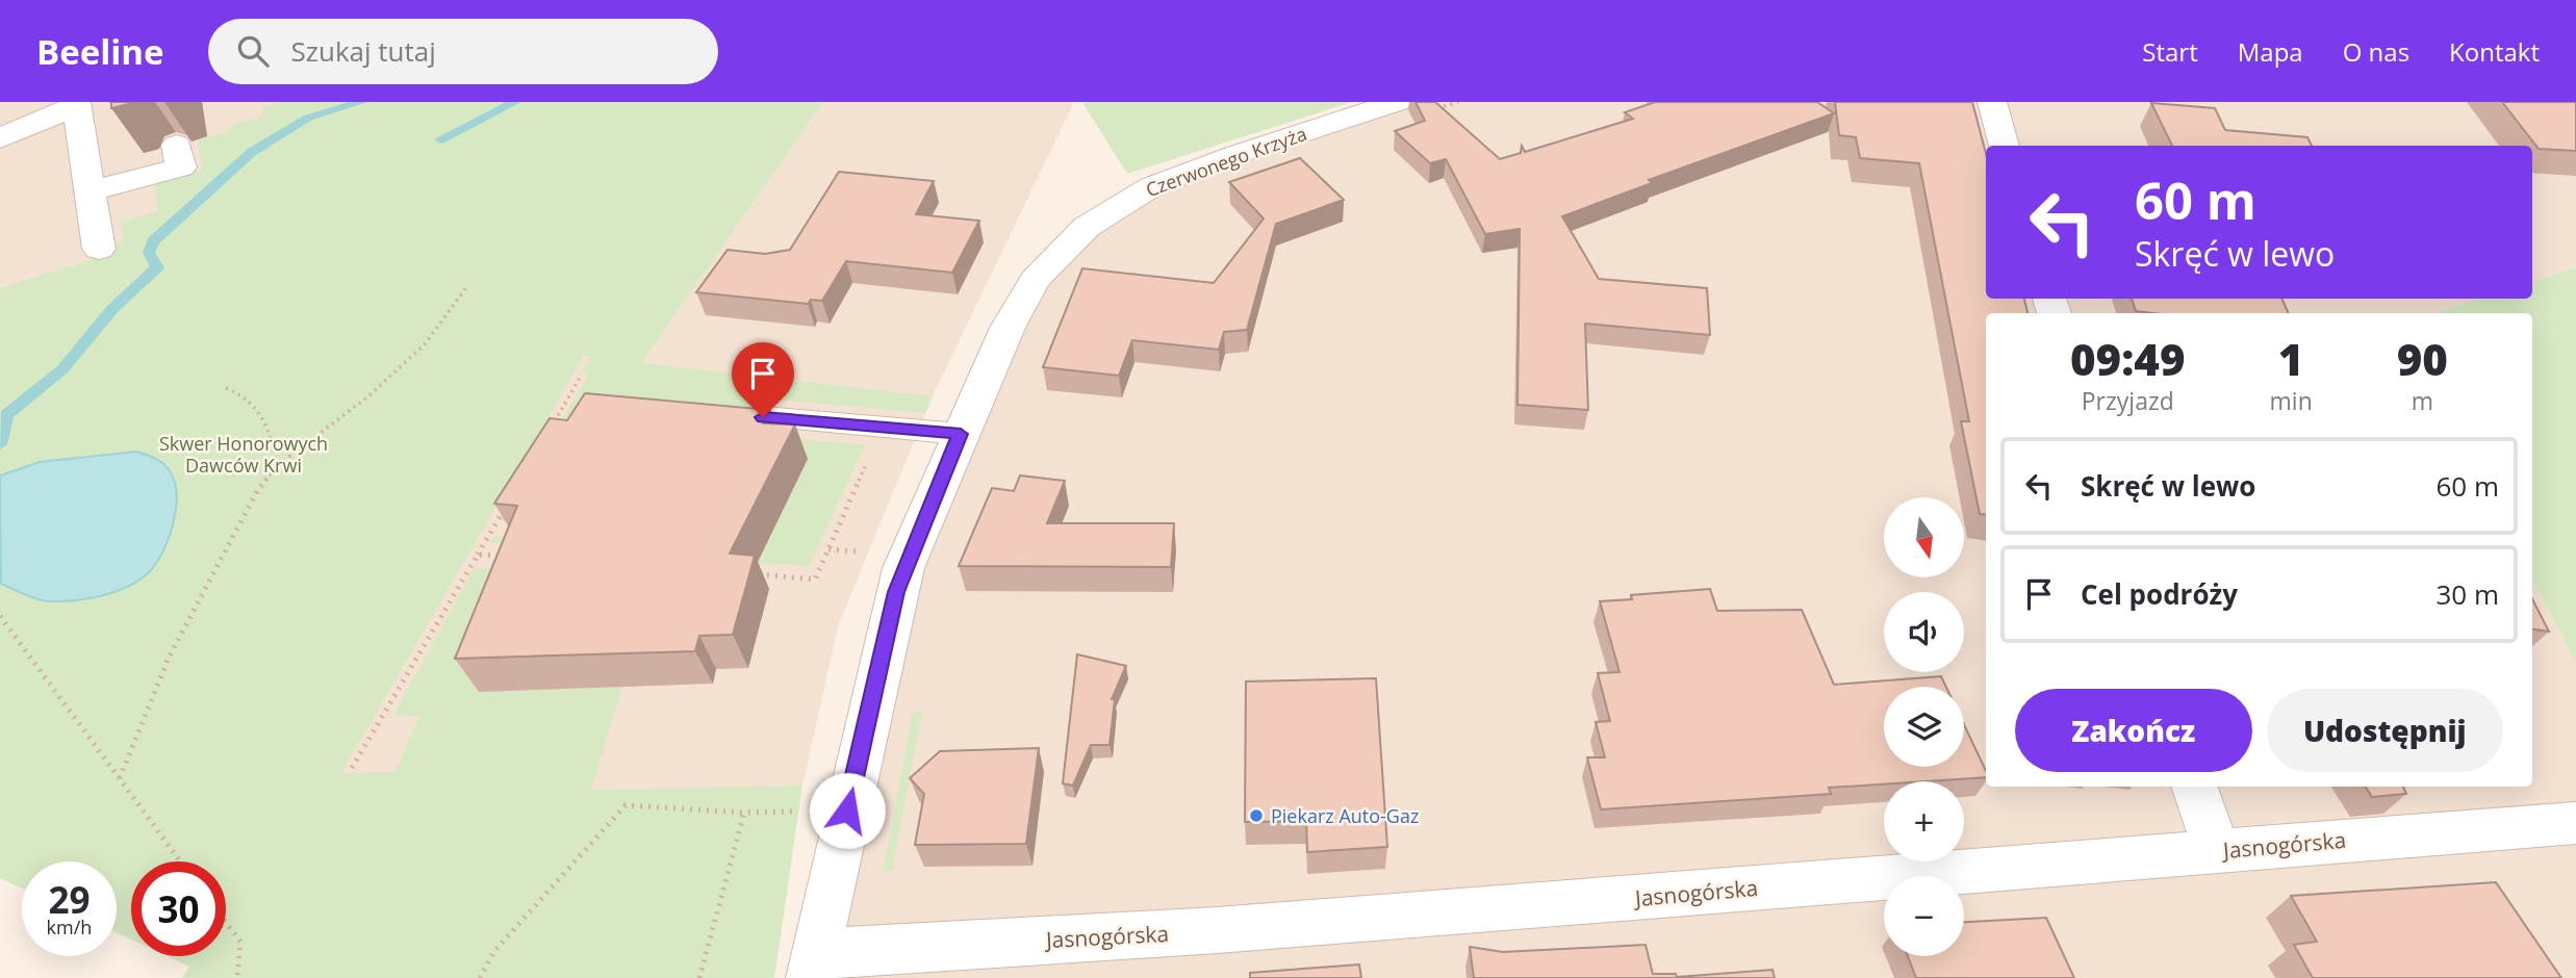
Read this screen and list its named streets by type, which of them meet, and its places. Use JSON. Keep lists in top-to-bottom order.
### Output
{
  "streets": {
    "street": ["Czerwonego Krzyża", "Jasnogórska"]
  },
  "crossings": [
    ["Czerwonego Krzyża", "Jasnogórska"]
  ],
  "parks": ["Skwer Honorowych Dawców Krwi"],
  "places": ["Piekarz Auto-Gaz"],
  "north": "bottom",
  "page": {
    "header": "Beeline",
    "search": "Szukaj tutaj",
    "nav": [
      "Start",
      "Mapa",
      "O nas",
      "Kontakt"
    ],
    "turn": ["60 m", "Skręć w lewo"],
    "eta": [
      "09:49",
      "Przyjazd",
      "1",
      "min",
      "90",
      "m"
    ],
    "list": [
      {
        "name": "Skręć w lewo",
        "value": "60 m"
      },
      {
        "name": "Cel podróży",
        "value": "30 m"
      }
    ],
    "map_buttons": ["+", "−"],
    "buttons": ["Zakończ", "Udostępnij"],
    "speed": "29 km/h",
    "limit": "30"
  }
}
